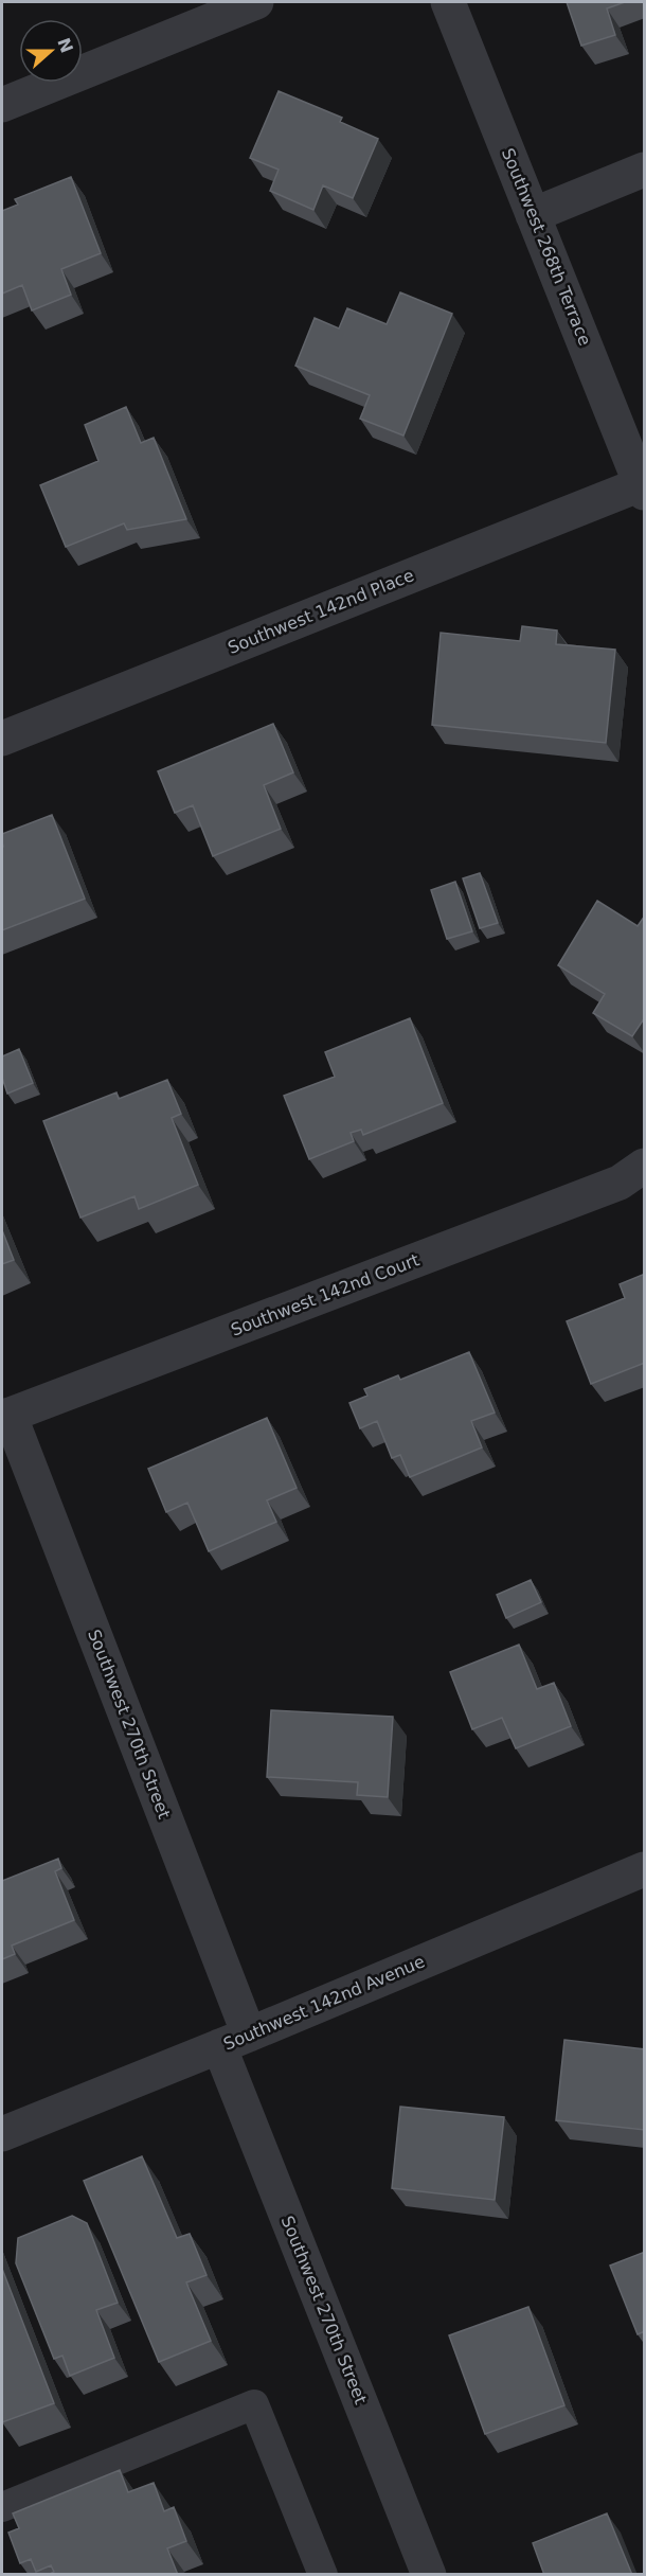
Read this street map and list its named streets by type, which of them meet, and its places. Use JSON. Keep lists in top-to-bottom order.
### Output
{
  "streets": {
    "street": [
      "Southwest 268th Terrace",
      "Southwest 142nd Place",
      "Southwest 142nd Court",
      "Southwest 270th Street",
      "Southwest 142nd Avenue"
    ]
  },
  "crossings": [
    ["Southwest 268th Terrace", "Southwest 142nd Place"],
    ["Southwest 142nd Court", "Southwest 270th Street"],
    ["Southwest 270th Street", "Southwest 142nd Avenue"]
  ],
  "north": "right"
}
